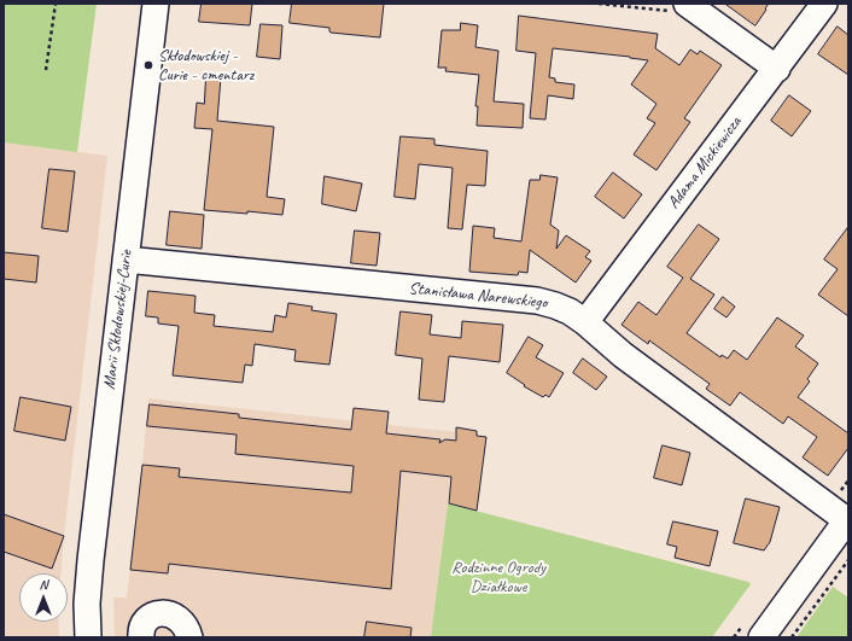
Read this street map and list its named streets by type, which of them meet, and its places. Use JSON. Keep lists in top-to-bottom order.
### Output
{
  "streets": {
    "street": ["Adama Mickiewicza", "Stanisława Narewskiego", "Marii Skłodowskiej-Curie"]
  },
  "crossings": [
    ["Adama Mickiewicza", "Stanisława Narewskiego"],
    ["Stanisława Narewskiego", "Marii Skłodowskiej-Curie"]
  ],
  "parks": ["Rodzinne Ogrody Działkowe"],
  "places": ["Skłodowskiej - Curie - cmentarz"],
  "north": "top"
}
